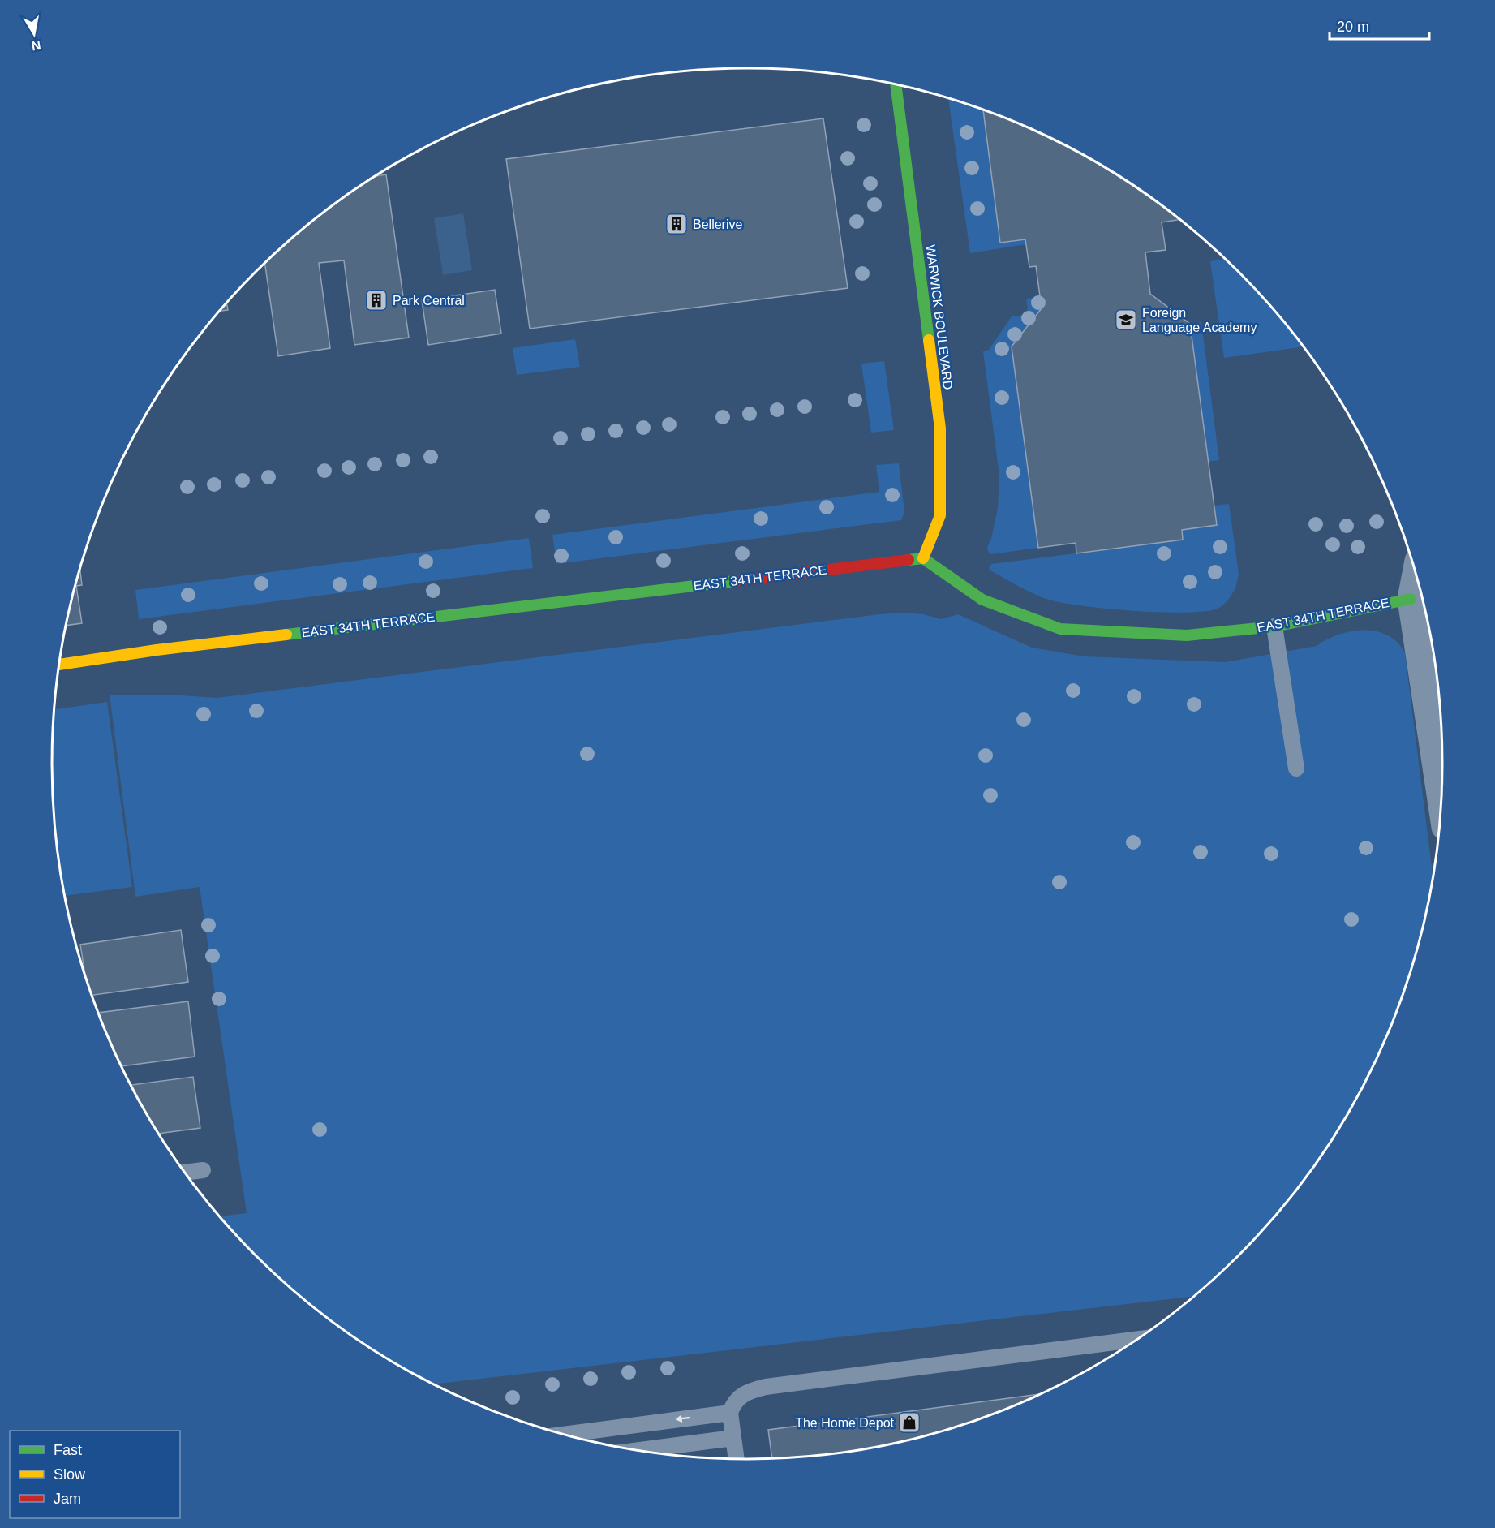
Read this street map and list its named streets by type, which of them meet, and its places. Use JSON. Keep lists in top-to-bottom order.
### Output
{
  "streets": {
    "street": ["WARWICK BOULEVARD", "EAST 34TH TERRACE"]
  },
  "crossings": [
    ["WARWICK BOULEVARD", "EAST 34TH TERRACE"]
  ],
  "places": {
    "building": ["Bellerive", "Park Central"],
    "school or university": ["Foreign Language Academy"],
    "shop": ["The Home Depot"]
  },
  "legend": ["Fast", "Slow", "Jam"],
  "scale_bar": "20 m",
  "north": "bottom"
}
